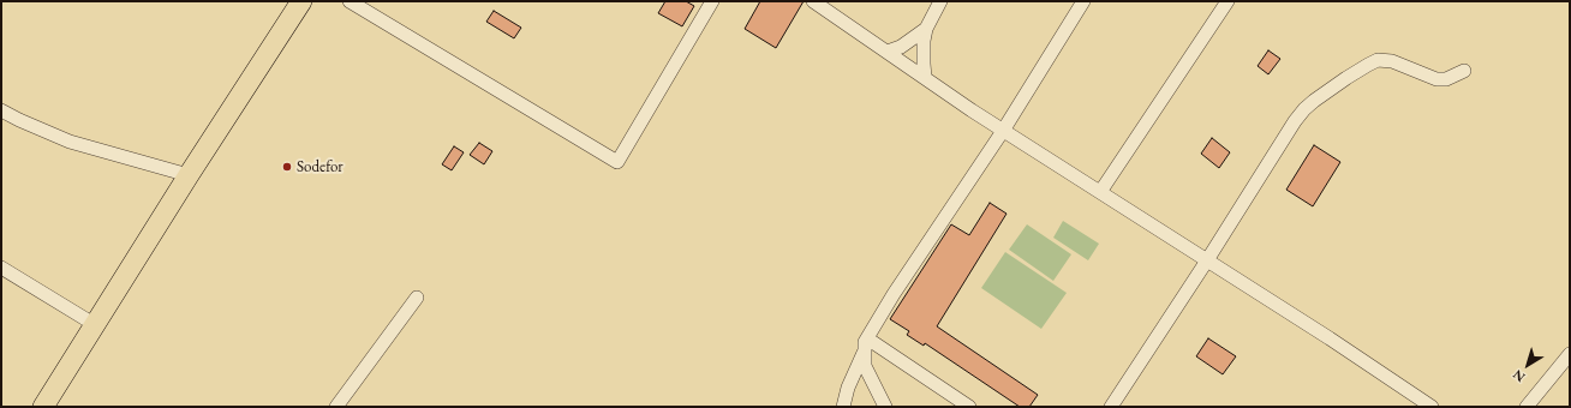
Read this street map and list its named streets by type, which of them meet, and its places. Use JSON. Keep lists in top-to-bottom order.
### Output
{
  "places": ["Sodefor"],
  "north": "bottom left"
}
